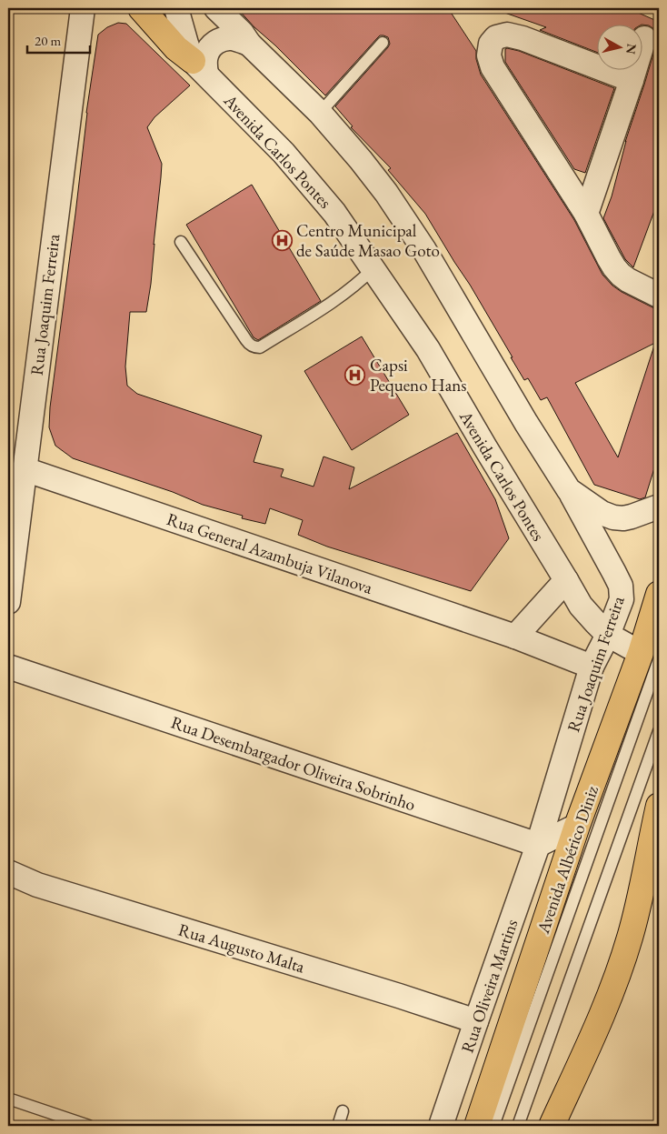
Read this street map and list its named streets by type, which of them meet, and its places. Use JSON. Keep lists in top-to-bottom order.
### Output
{
  "streets": {
    "main road": ["Avenida Albérico Diniz"],
    "street": [
      "Avenida Carlos Pontes",
      "Rua Joaquim Ferreira",
      "Rua General Azambuja Vilanova",
      "Rua Desembargador Oliveira Sobrinho",
      "Rua Augusto Malta",
      "Rua Oliveira Martins"
    ]
  },
  "crossings": [
    ["Avenida Carlos Pontes", "Rua Joaquim Ferreira"],
    ["Avenida Carlos Pontes", "Avenida Albérico Diniz"],
    ["Rua Joaquim Ferreira", "Rua General Azambuja Vilanova"],
    ["Rua Joaquim Ferreira", "Rua Desembargador Oliveira Sobrinho"],
    ["Rua Joaquim Ferreira", "Rua Oliveira Martins"],
    ["Rua Desembargador Oliveira Sobrinho", "Rua Oliveira Martins"],
    ["Rua Augusto Malta", "Rua Oliveira Martins"]
  ],
  "places": {
    "hospital": ["Centro Municipal de Saúde Masao Goto", "Capsi Pequeno Hans"]
  },
  "scale_bar": "20 m",
  "north": "right"
}
